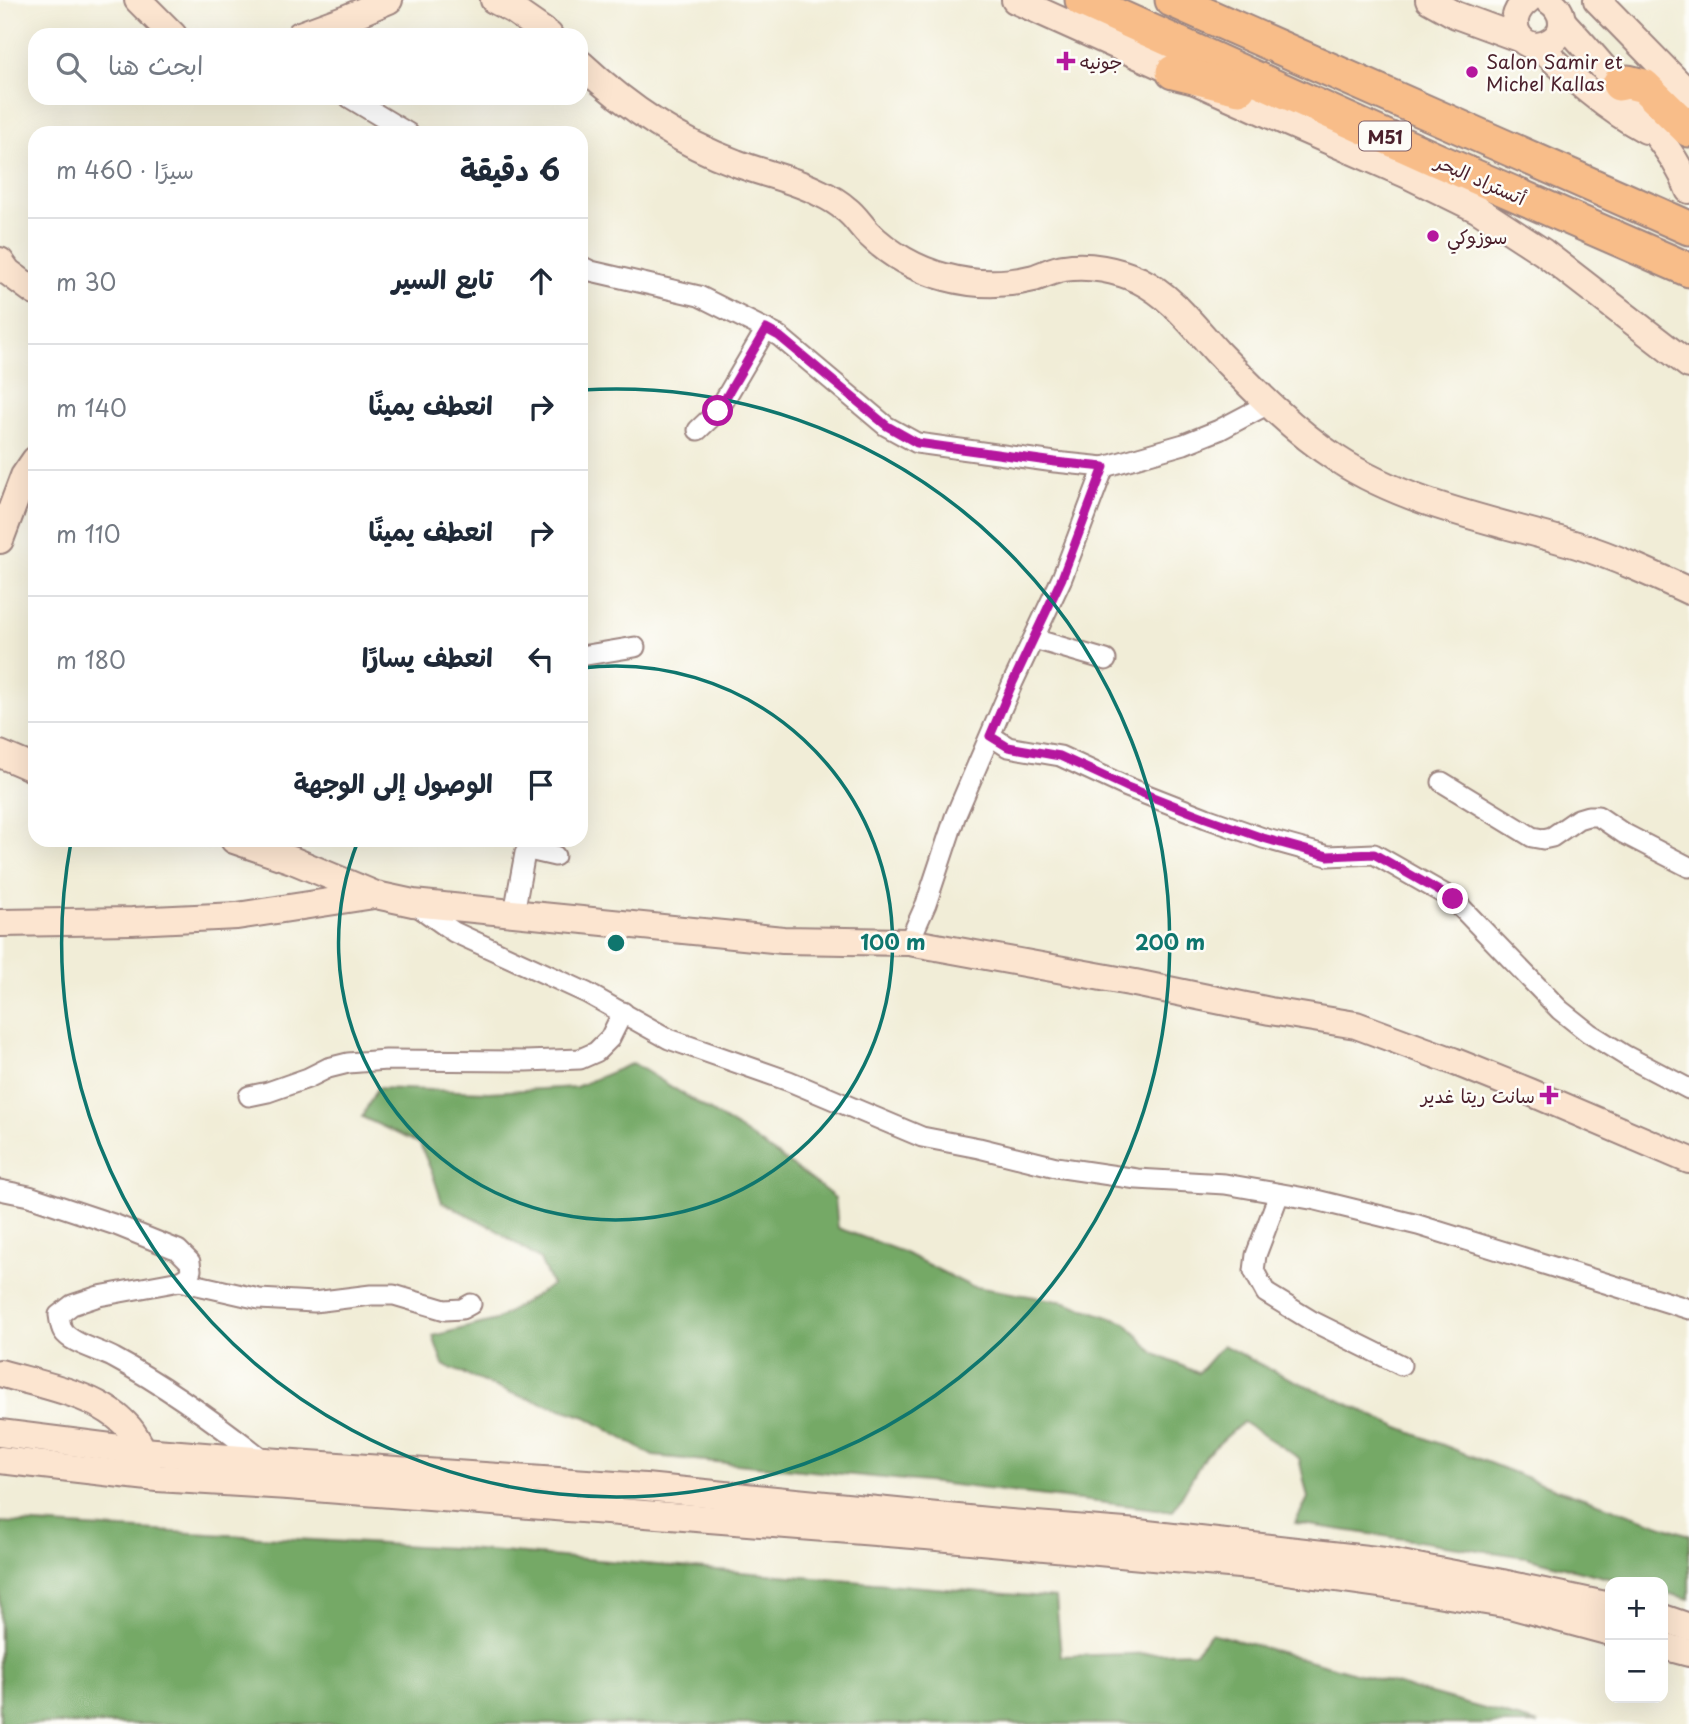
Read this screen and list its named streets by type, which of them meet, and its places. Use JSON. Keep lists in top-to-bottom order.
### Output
{
  "streets": {
    "highway": ["M51", "أتستراد البحر"]
  },
  "places": {
    "health": ["جونيه", "سانت ريتا غدير"],
    "other": ["Salon Samir et Michel Kallas", "سوزوكي"]
  },
  "page": {
    "search": "ابحث هنا",
    "heading": ["6 دقيقة", "سيرًا · 460 m"],
    "list": [
      ["تابع السير", "30 m"],
      ["انعطف يمينًا", "140 m"],
      ["انعطف يمينًا", "110 m"],
      ["انعطف يسارًا", "180 m"],
      "الوصول إلى الوجهة"
    ],
    "map_buttons": ["+", "−"]
  },
  "rings": ["100 m", "200 m"]
}
